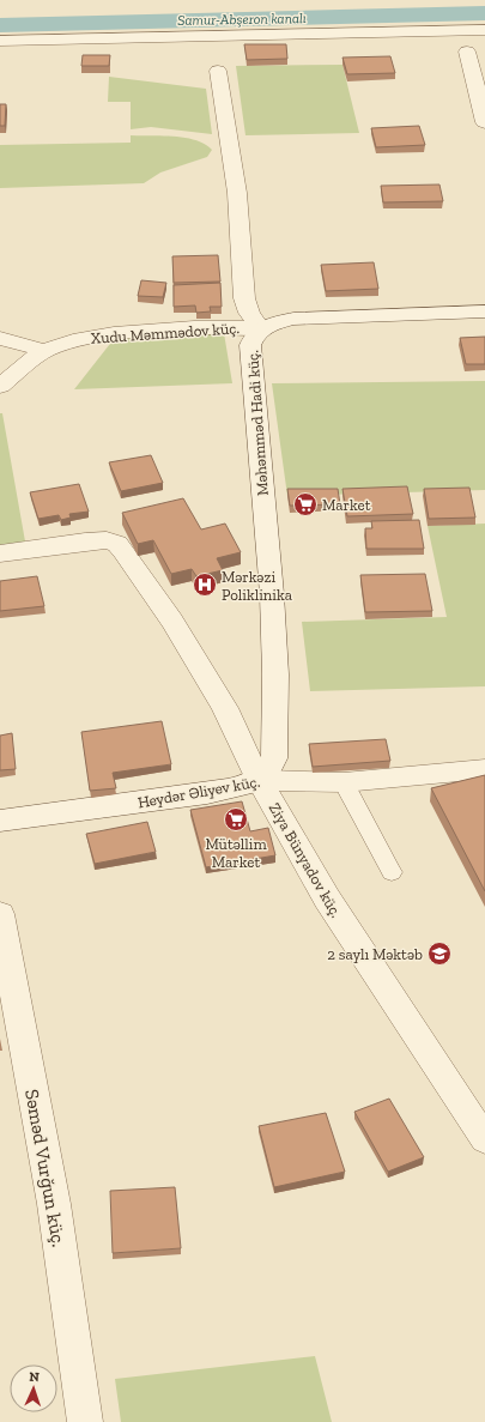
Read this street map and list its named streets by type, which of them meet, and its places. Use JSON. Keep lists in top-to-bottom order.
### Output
{
  "streets": {
    "street": [
      "Xudu Məmmədov küç.",
      "Məhəmməd Hadi küç.",
      "Heydər Əliyev küç.",
      "Ziya Bünyadov küç.",
      "Səməd Vurğun küç."
    ]
  },
  "crossings": [
    ["Xudu Məmmədov küç.", "Məhəmməd Hadi küç."],
    ["Məhəmməd Hadi küç.", "Heydər Əliyev küç."],
    ["Məhəmməd Hadi küç.", "Ziya Bünyadov küç."],
    ["Heydər Əliyev küç.", "Ziya Bünyadov küç."]
  ],
  "water": ["Samur-Abşeron kanalı"],
  "places": {
    "supermarket": ["Market", "Mütəllim Market"],
    "hospital": ["Mərkəzi Poliklinika"],
    "school or university": ["2 saylı Məktəb"]
  },
  "north": "top"
}
